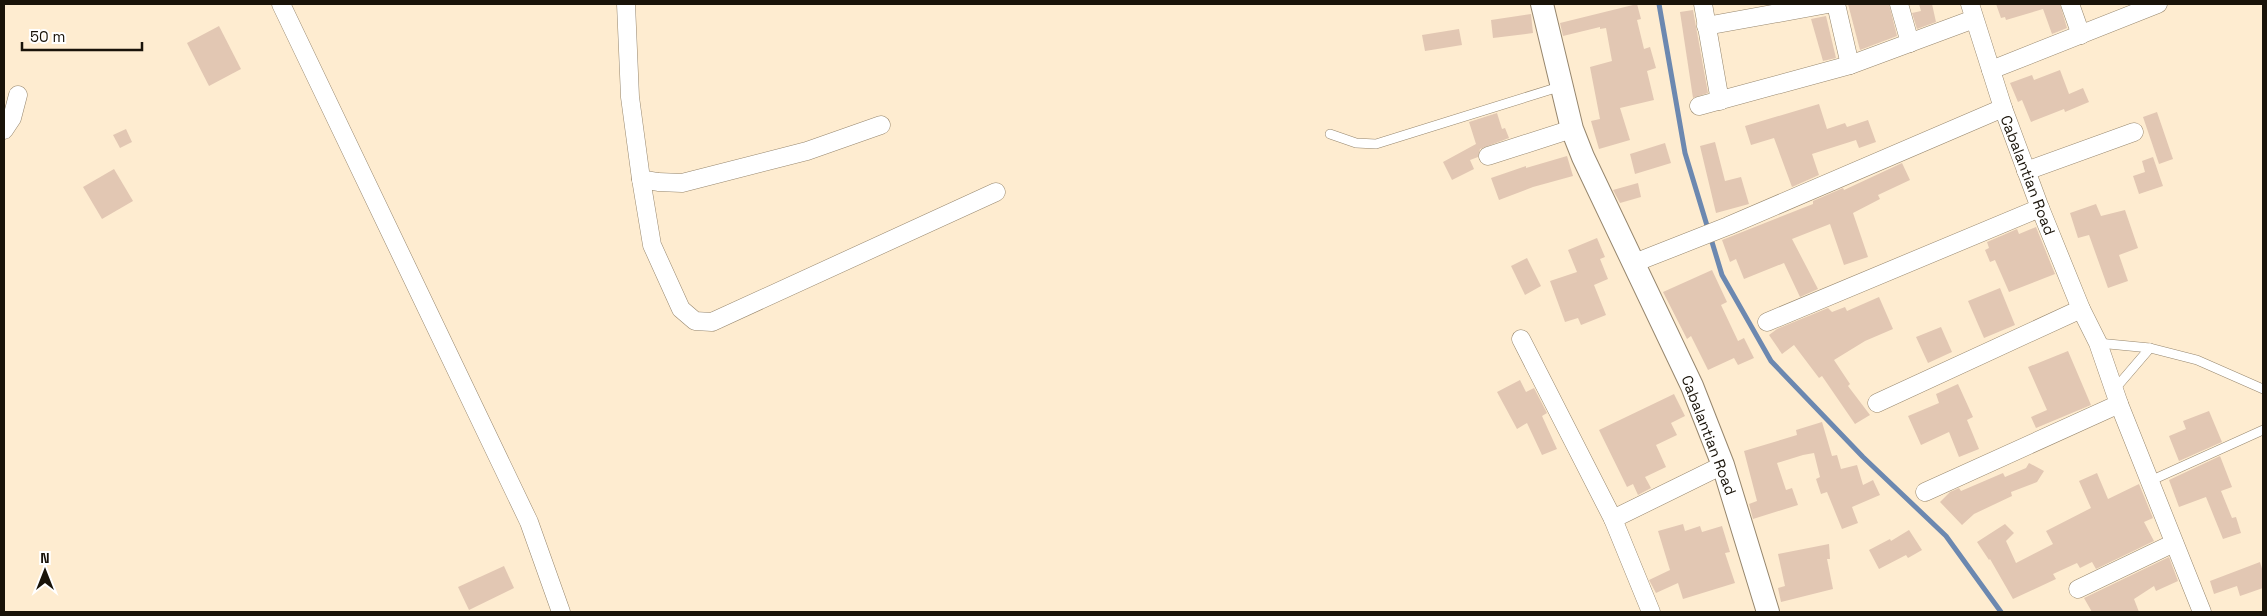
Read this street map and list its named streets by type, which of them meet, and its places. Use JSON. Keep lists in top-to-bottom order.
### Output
{
  "streets": {
    "street": ["Cabalantian Road"]
  },
  "scale_bar": "50 m",
  "north": "top"
}
